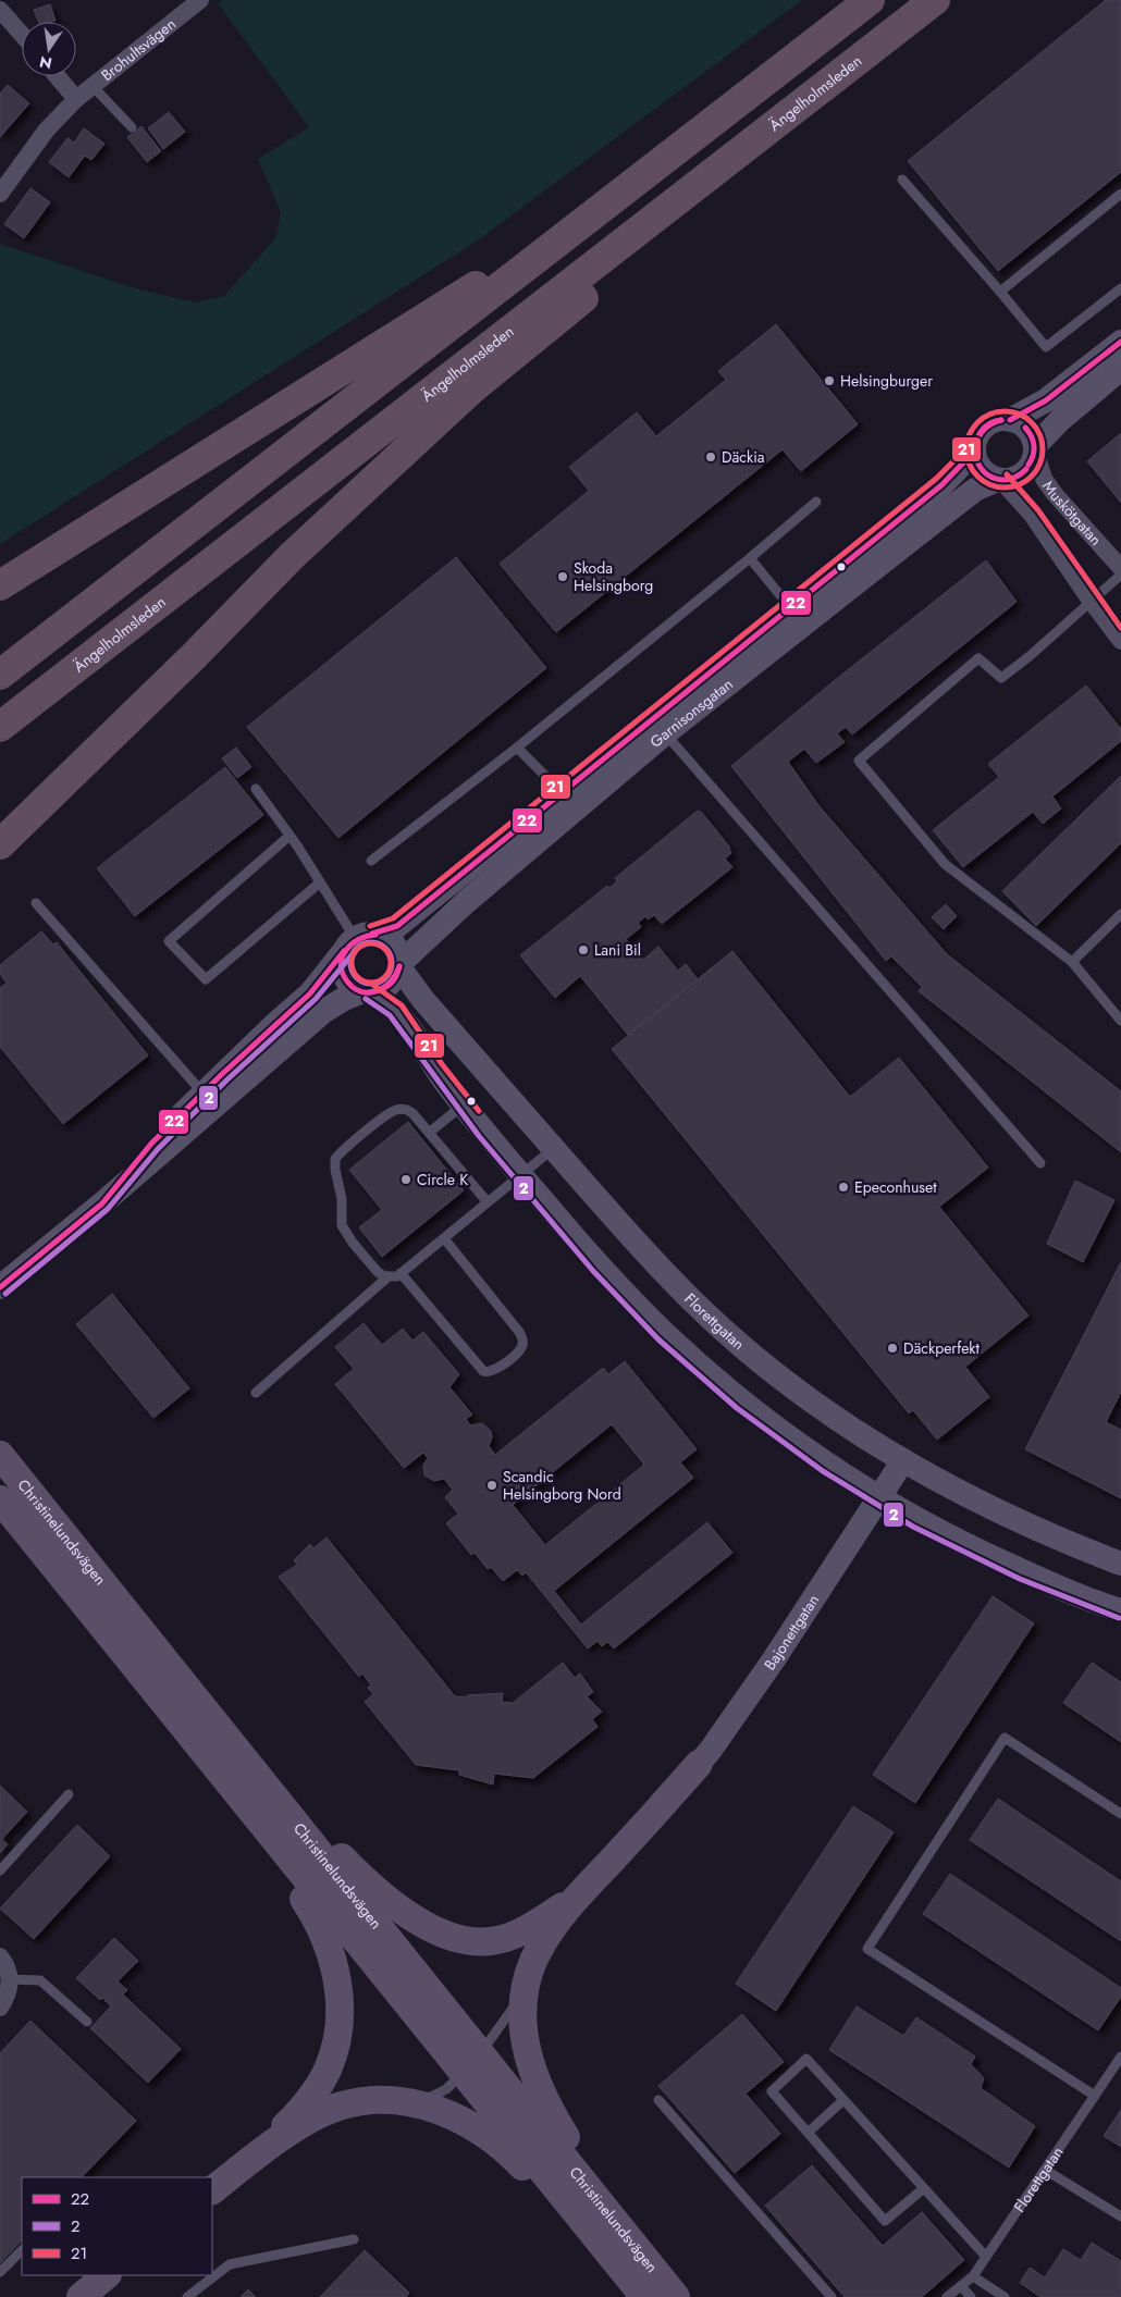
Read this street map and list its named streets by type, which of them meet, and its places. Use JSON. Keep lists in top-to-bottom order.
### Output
{
  "streets": {
    "highway": ["Ängelholmsleden"],
    "main road": ["Christinelundsvägen"],
    "street": [
      "Brohultsvägen",
      "Muskötgatan",
      "Garnisonsgatan",
      "Florettgatan",
      "Bajonettgatan"
    ]
  },
  "crossings": [
    ["Muskötgatan", "Garnisonsgatan"],
    ["Garnisonsgatan", "Florettgatan"],
    ["Florettgatan", "Bajonettgatan"]
  ],
  "places": [
    "Helsingburger",
    "Däckia",
    "Skoda Helsingborg",
    "Lani Bil",
    "Circle K",
    "Epeconhuset",
    "Däckperfekt",
    "Scandic Helsingborg Nord"
  ],
  "lines": ["transit line 22", "transit line 21", "transit line 2"],
  "legend": ["22", "2", "21"],
  "north": "bottom"
}
